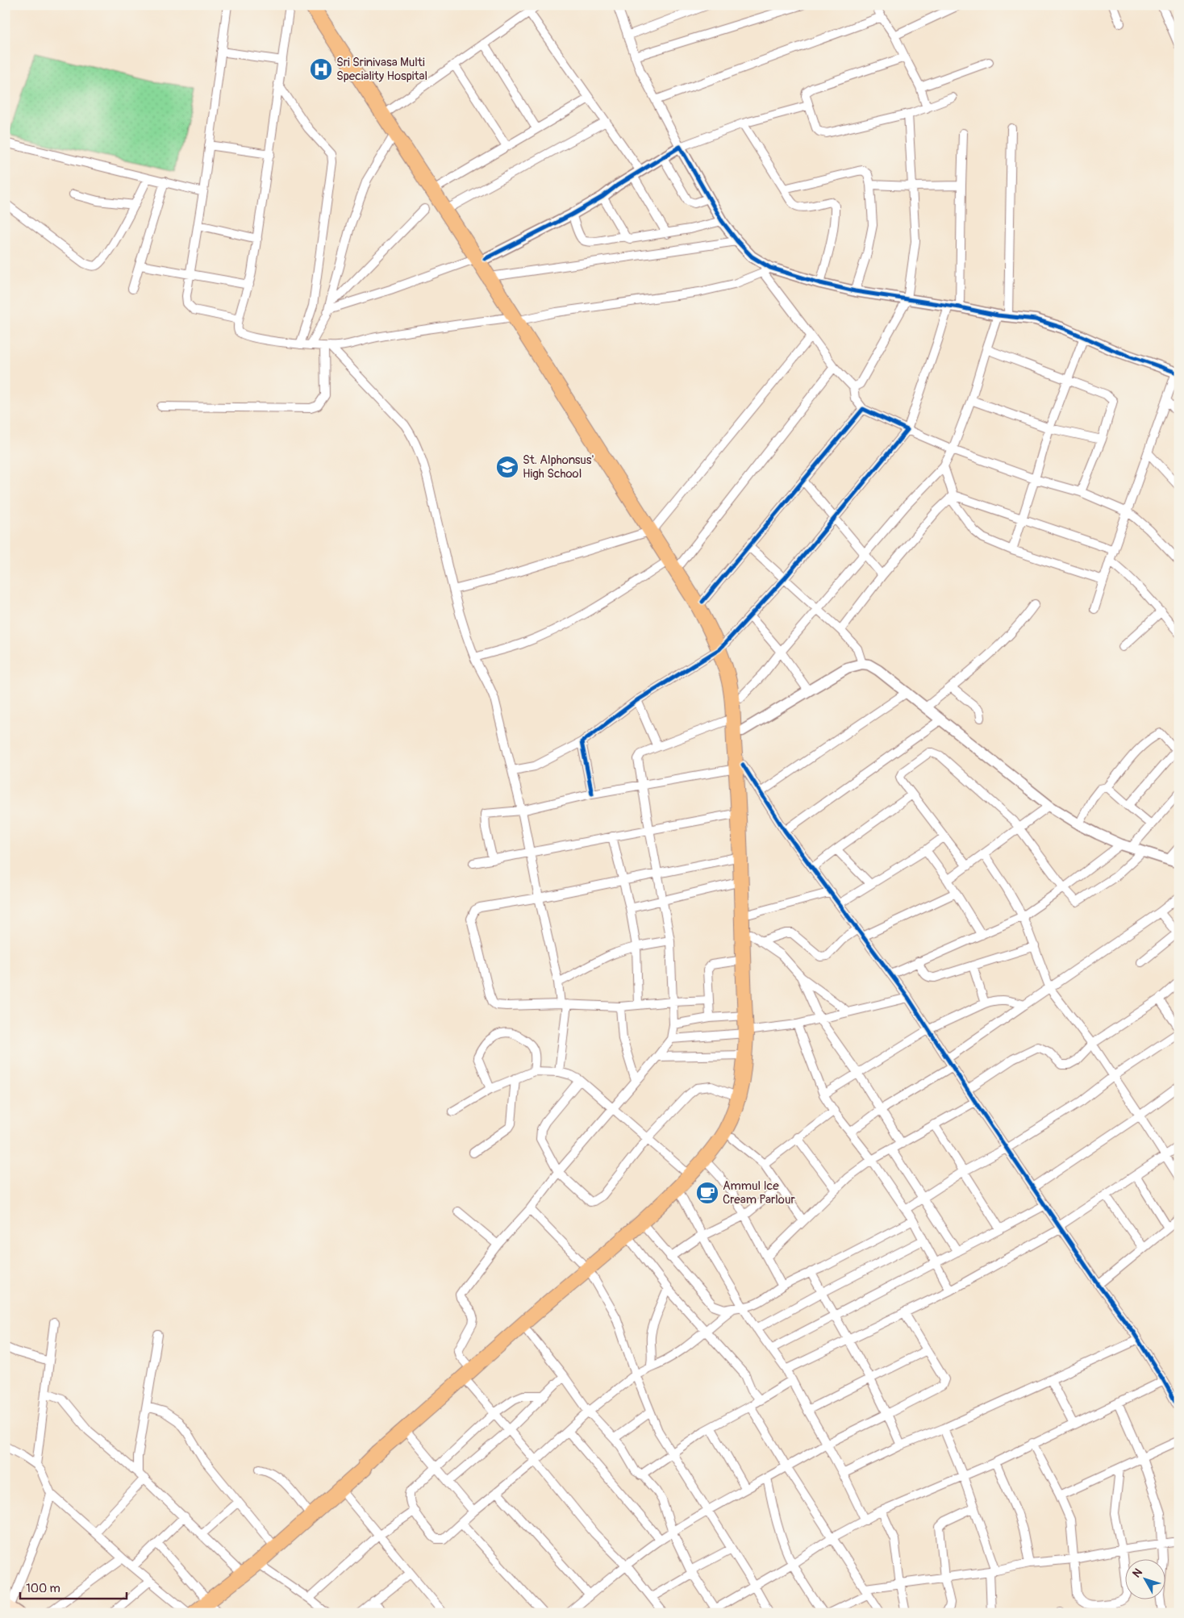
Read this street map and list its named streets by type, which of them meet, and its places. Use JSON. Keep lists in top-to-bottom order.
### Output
{
  "places": {
    "hospital": ["Sri Srinivasa Multi Speciality Hospital"],
    "school or university": ["St. Alphonsus' High School"],
    "cafe": ["Ammul Ice Cream Parlour"]
  },
  "scale_bar": "100 m",
  "north": "top left"
}
